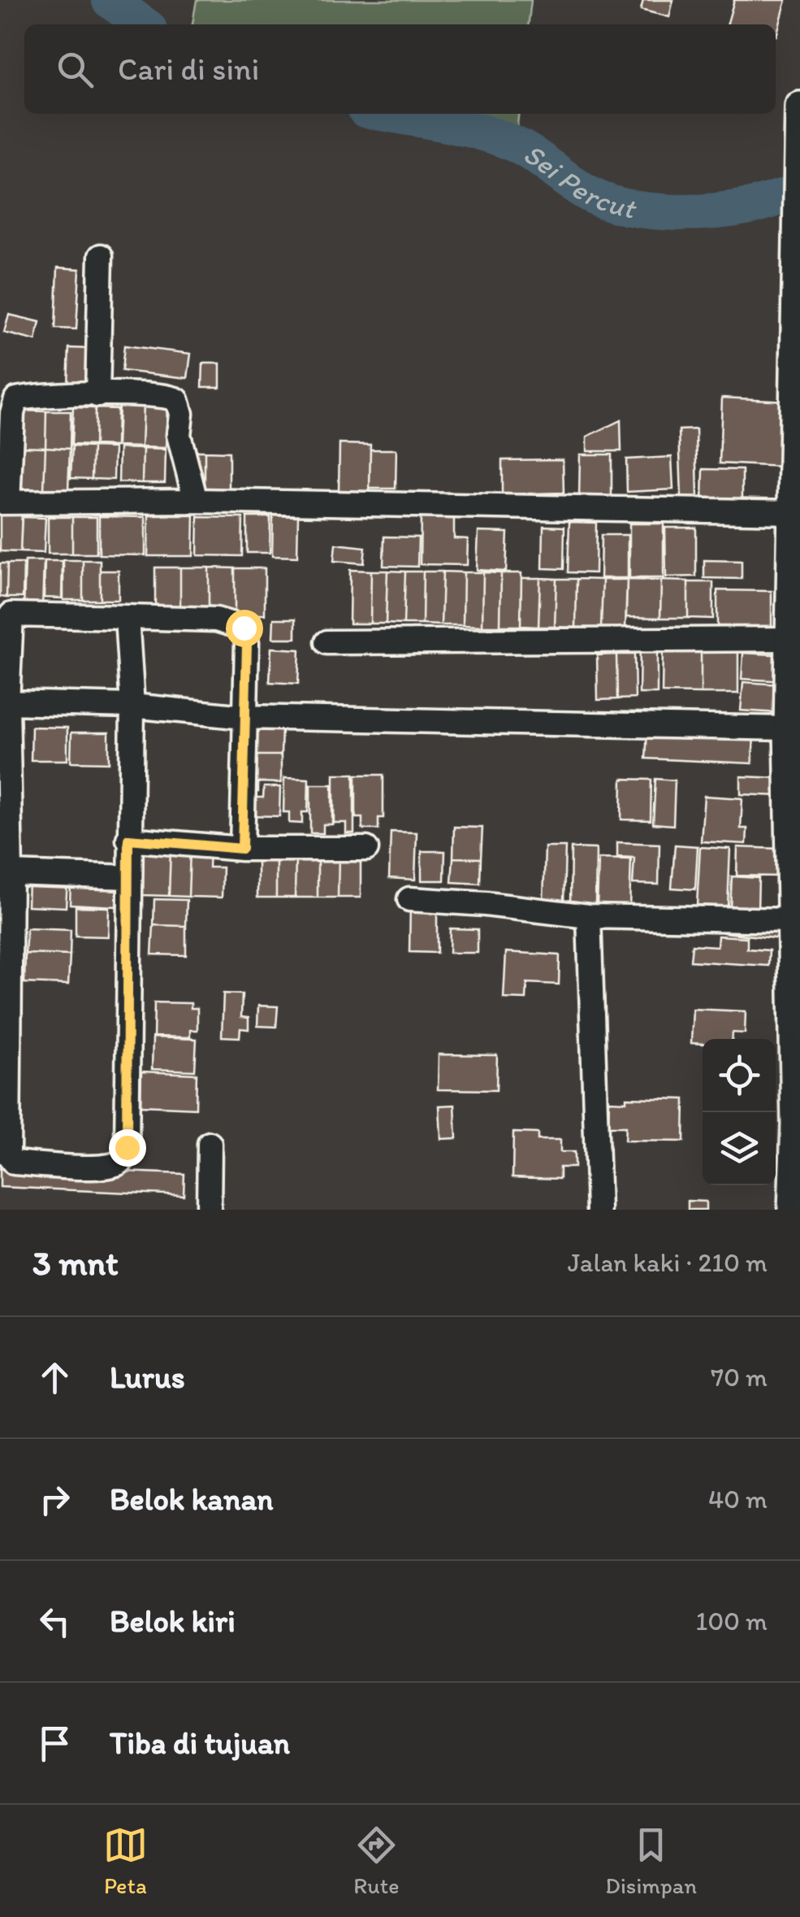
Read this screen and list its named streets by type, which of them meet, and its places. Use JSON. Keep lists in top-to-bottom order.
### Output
{
  "water": ["Sei Percut"],
  "page": {
    "search": "Cari di sini",
    "heading": ["3 mnt", "Jalan kaki · 210 m"],
    "list": [
      ["Lurus", "70 m"],
      ["Belok kanan", "40 m"],
      ["Belok kiri", "100 m"],
      "Tiba di tujuan"
    ],
    "nav": ["Peta", "Rute", "Disimpan"]
  }
}
